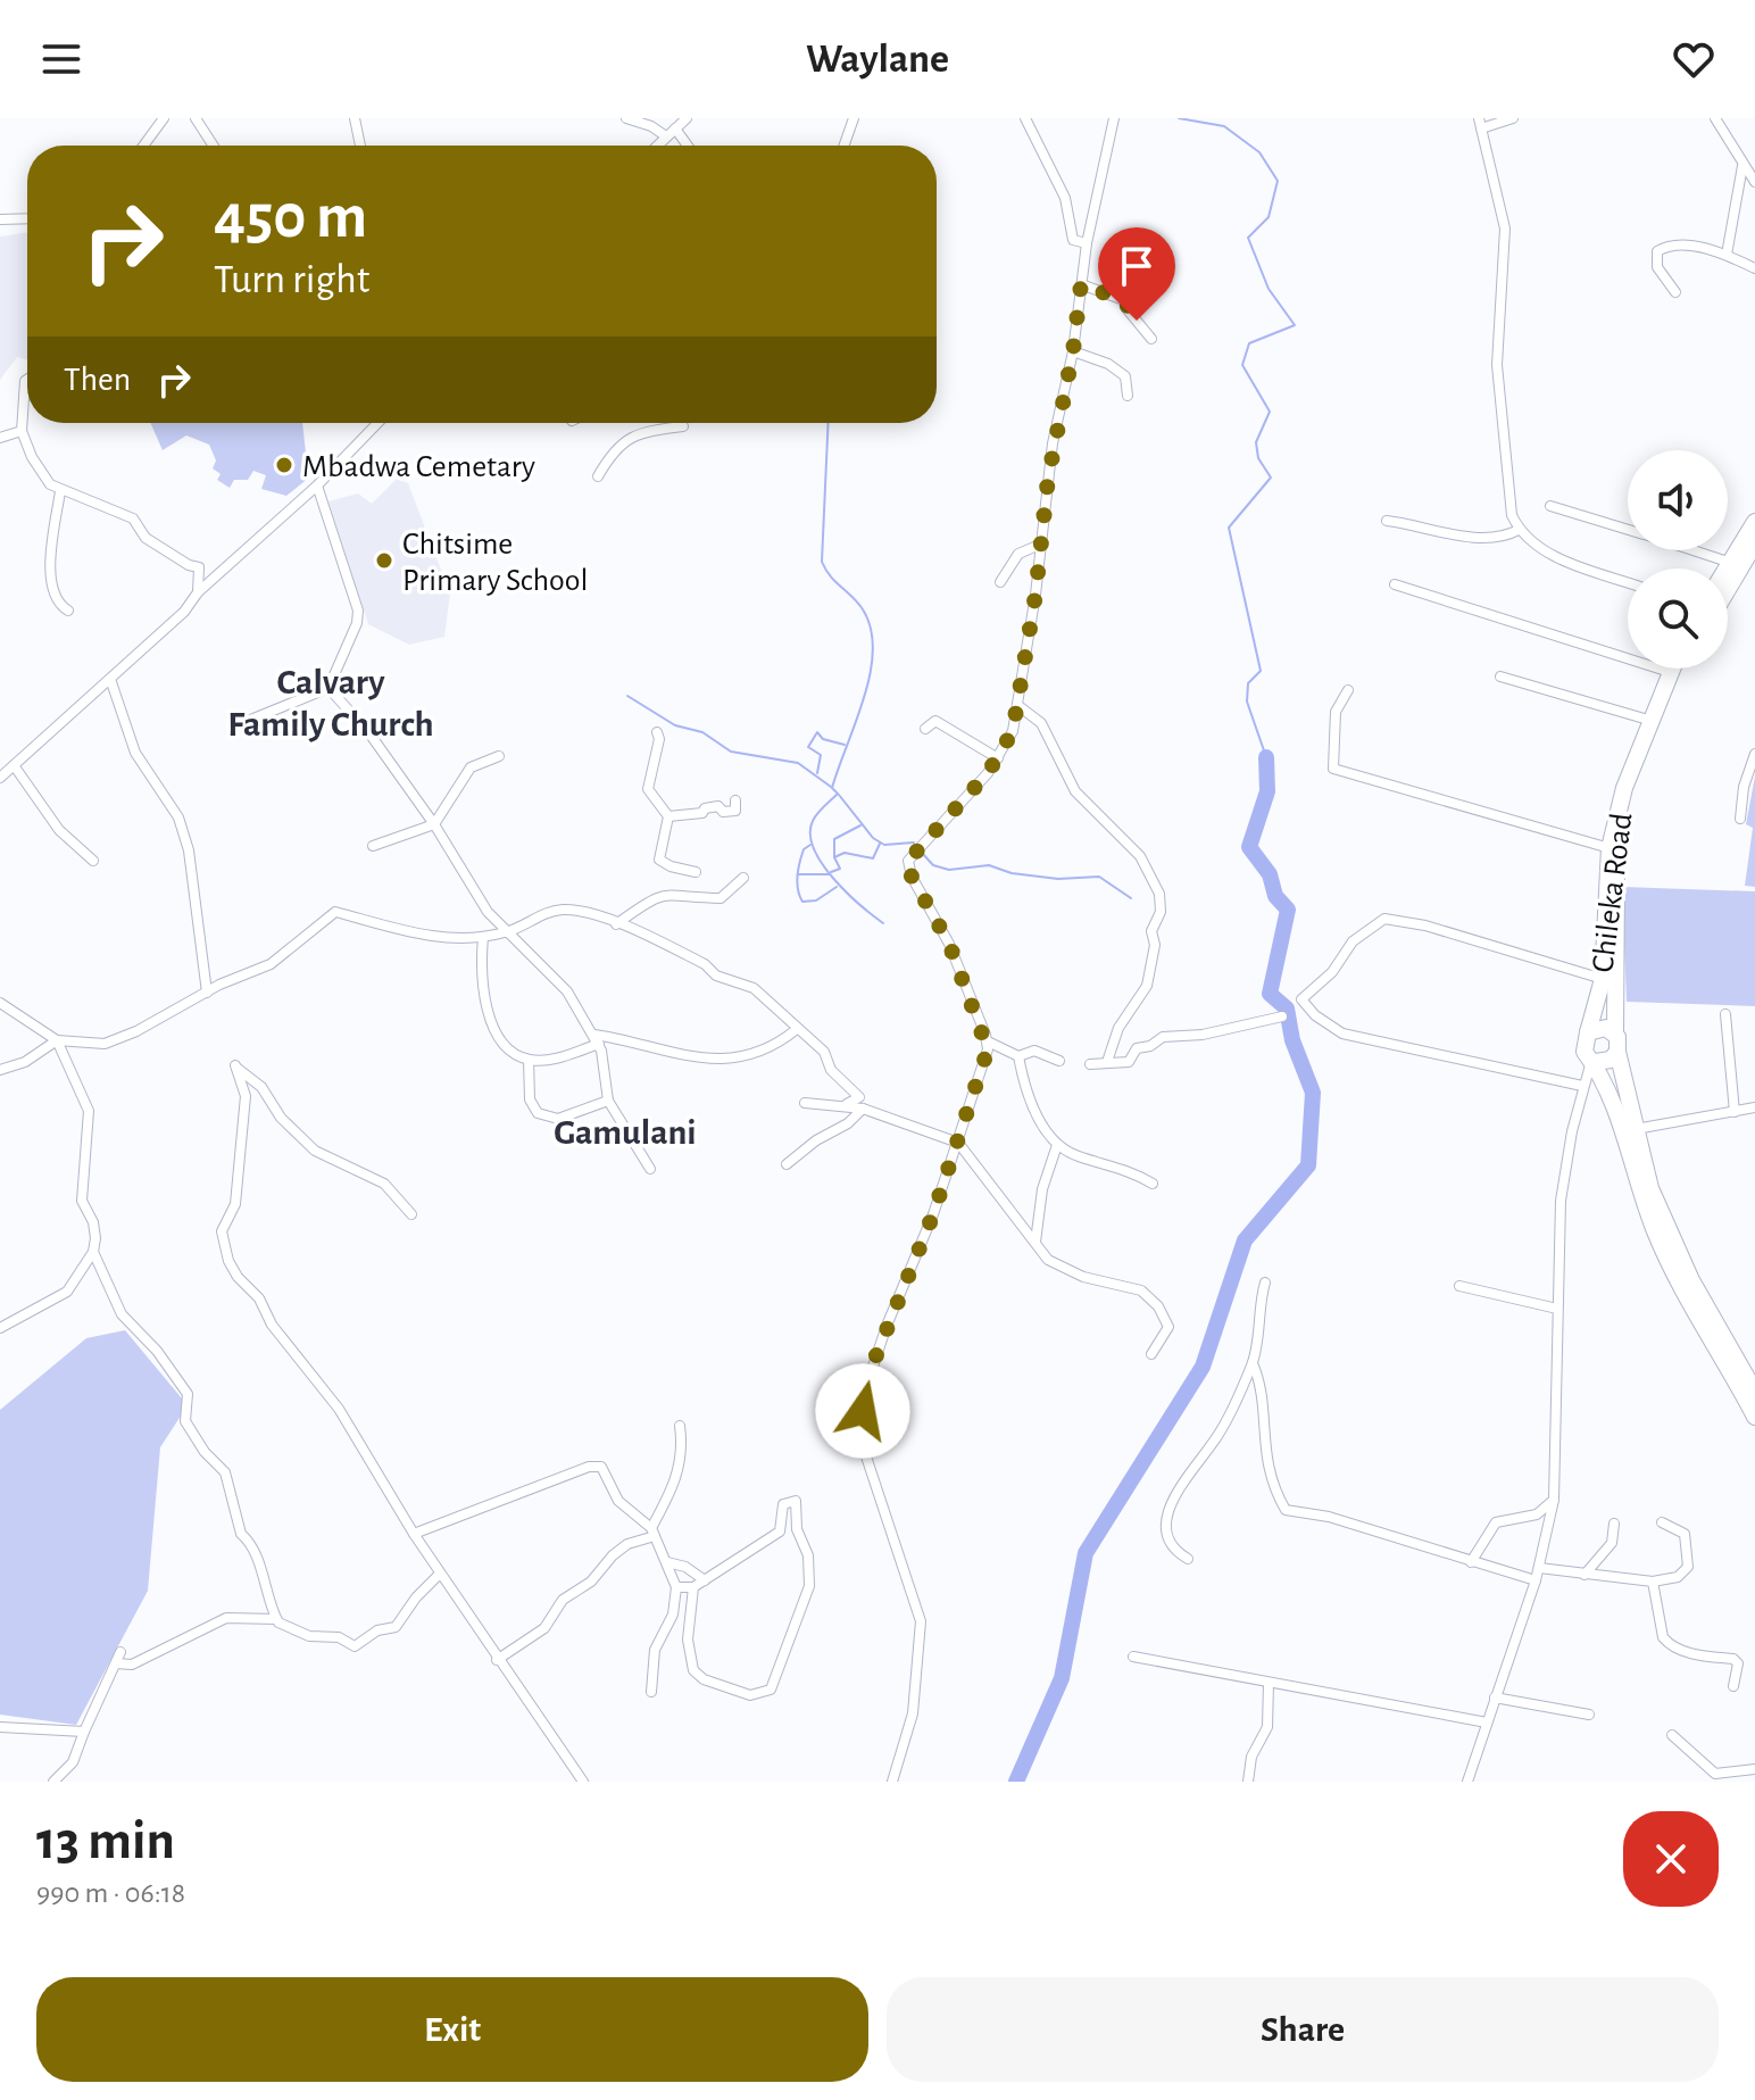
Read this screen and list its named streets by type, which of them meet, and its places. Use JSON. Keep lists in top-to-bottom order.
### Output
{
  "streets": {
    "highway": ["Chileka Road"]
  },
  "districts": ["Calvary Family Church", "Gamulani"],
  "places": ["Mbadwa Cemetary", "Chitsime Primary School"],
  "page": {
    "header": "Waylane",
    "turn": ["450 m", "Turn right"],
    "then": "Then",
    "heading": ["13 min", "990 m · 06:18"],
    "buttons": ["Exit", "Share"]
  }
}
